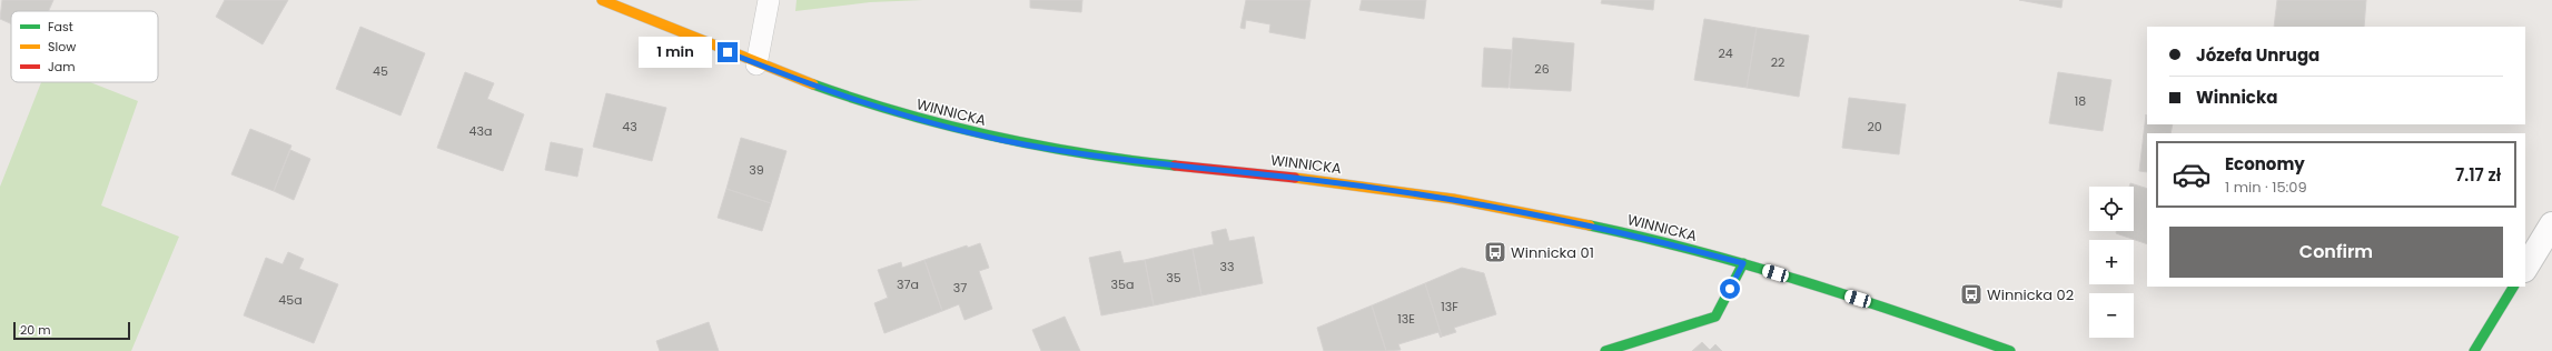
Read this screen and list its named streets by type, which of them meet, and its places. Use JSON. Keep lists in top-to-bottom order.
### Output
{
  "streets": {
    "street": ["WINNICKA"]
  },
  "places": {
    "bus stop": ["Winnicka 01", "Winnicka 02"]
  },
  "house_numbers": [
    "24",
    "22",
    "26",
    "45",
    "18",
    "43",
    "20",
    "43a",
    "39",
    "33",
    "35",
    "37a",
    "35a",
    "37",
    "45a",
    "13F",
    "13E"
  ],
  "legend": ["Fast", "Slow", "Jam"],
  "scale_bar": "20 m",
  "page": {
    "banner": ["Józefa Unruga", "Winnicka"],
    "bubble": "1 min",
    "list": [
      {
        "name": "Economy",
        "note": "1 min · 15:09",
        "value": "7.17 zł"
      }
    ],
    "map_buttons": ["+", "−"],
    "buttons": "Confirm",
    "scale": "20 m"
  }
}
